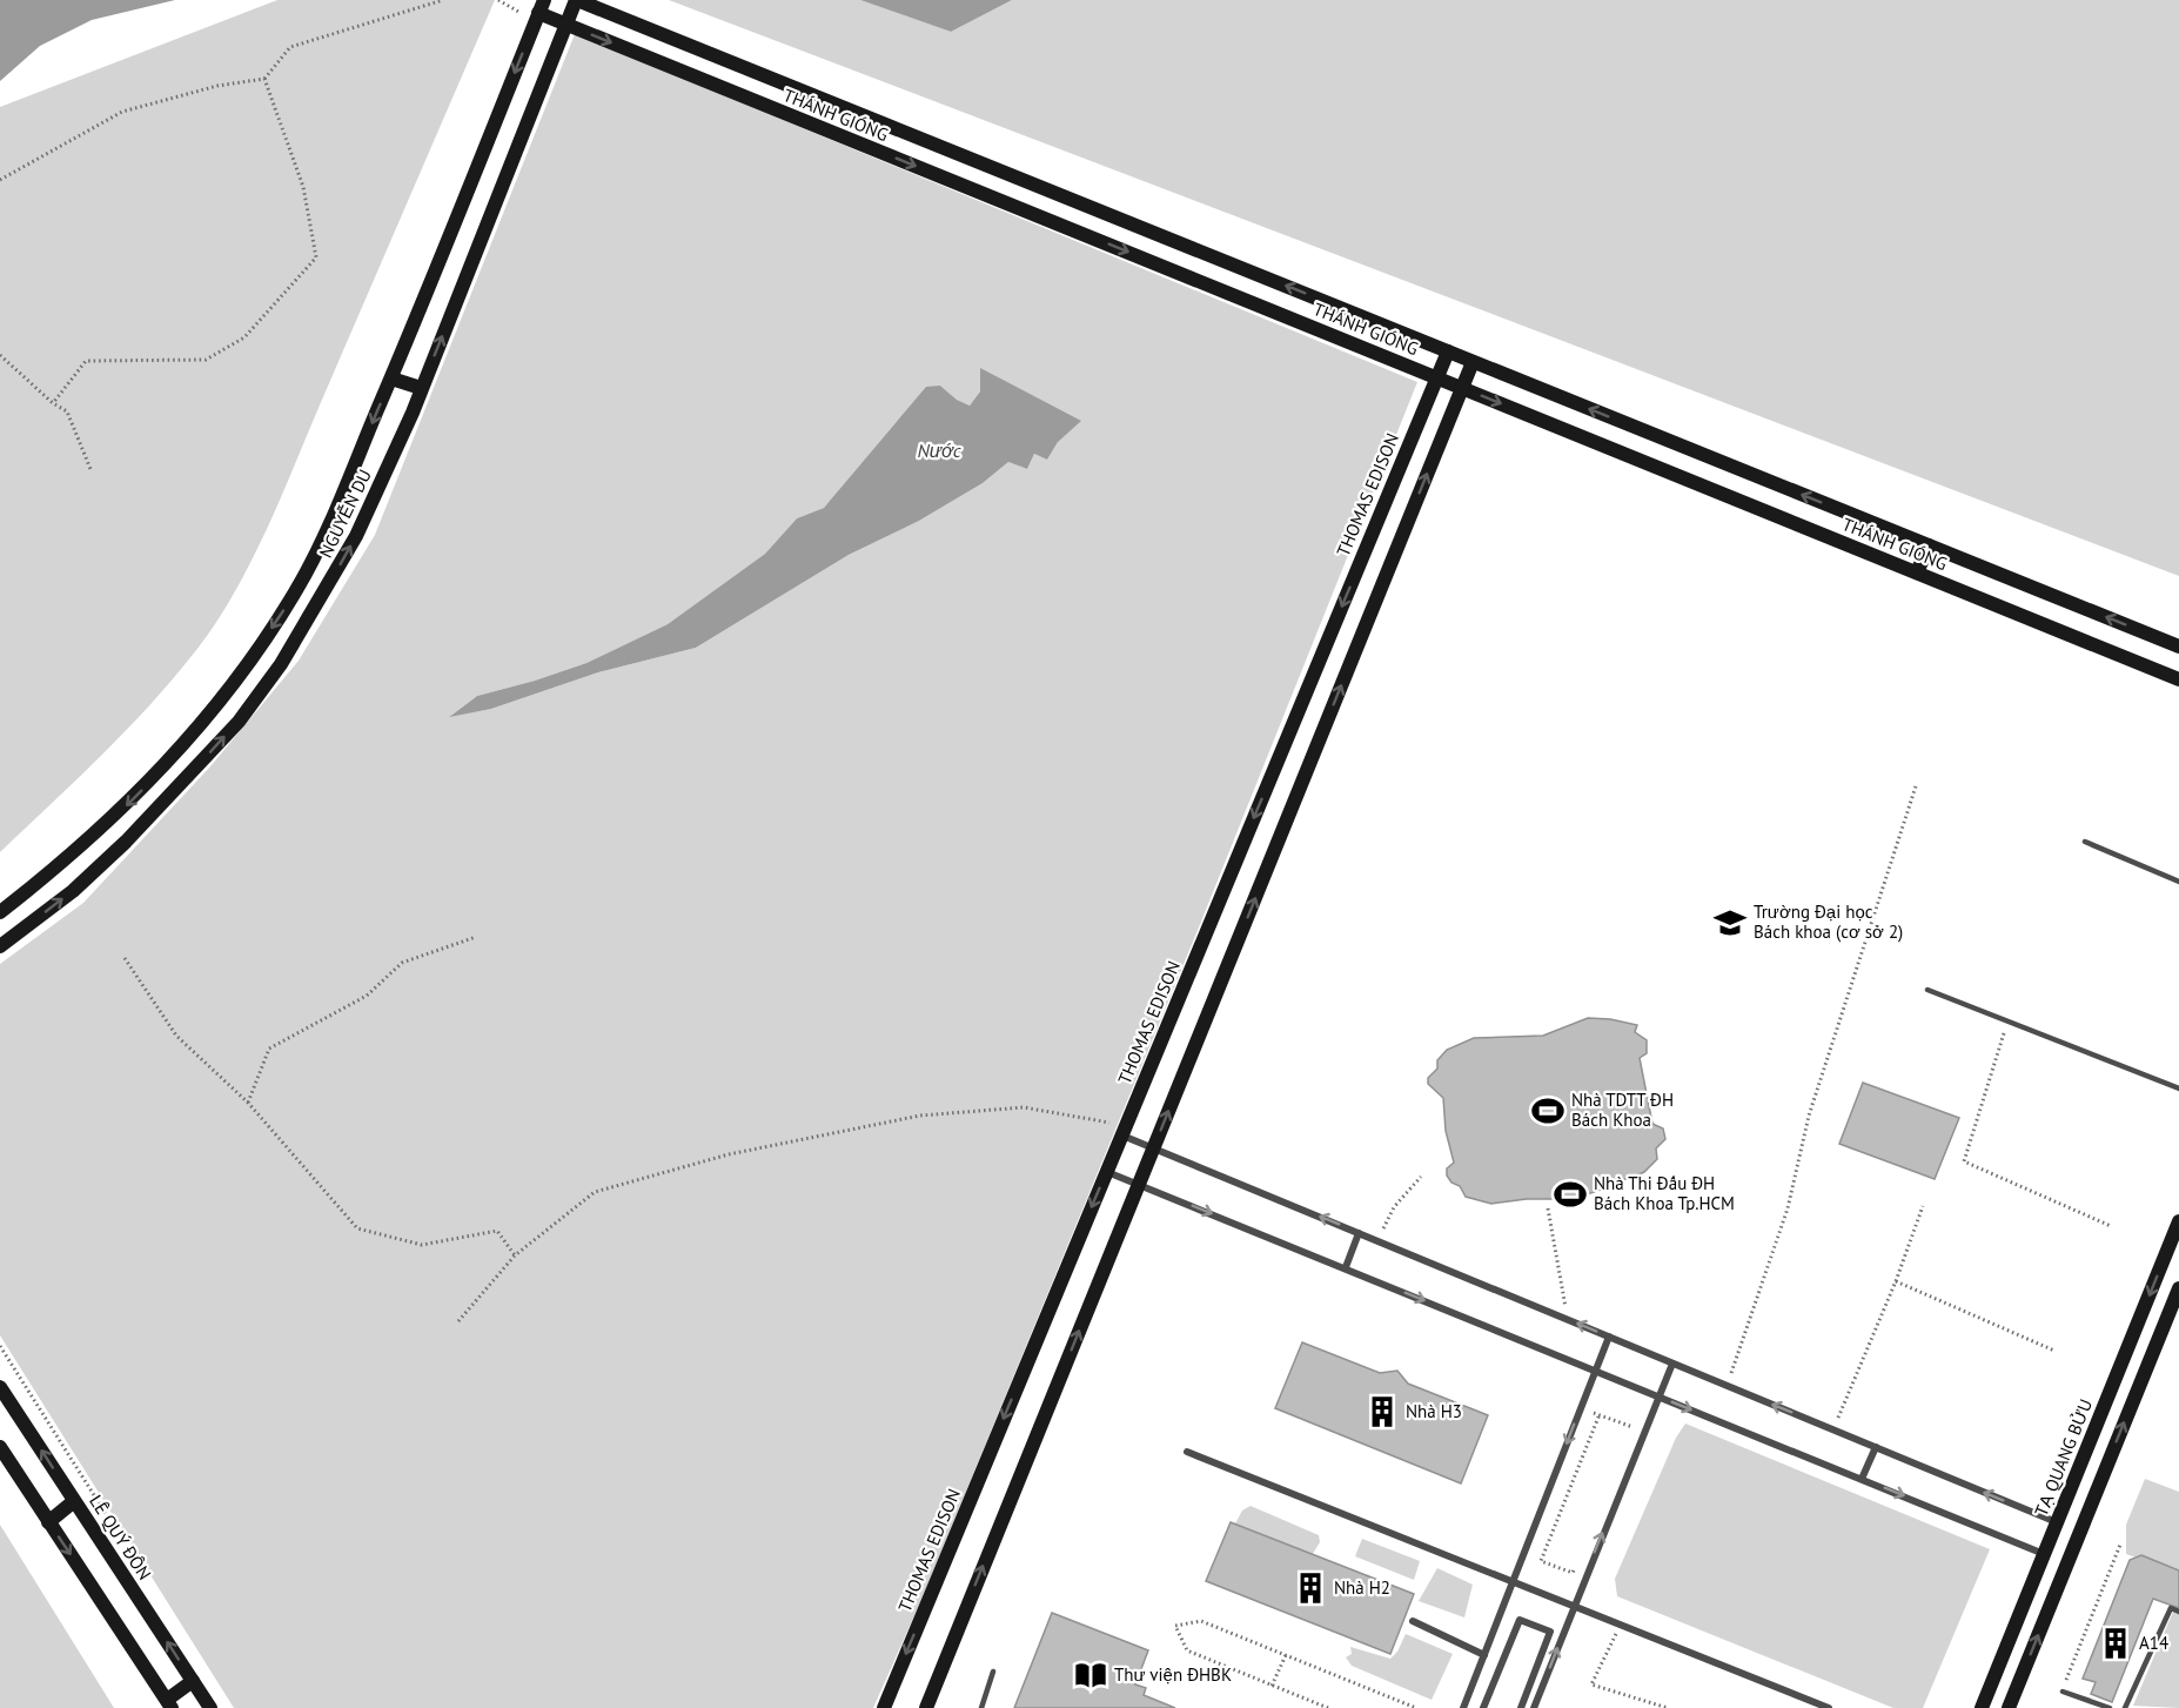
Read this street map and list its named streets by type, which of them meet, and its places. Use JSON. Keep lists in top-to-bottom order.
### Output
{
  "streets": {
    "street": [
      "THÁNH GIÓNG",
      "THOMAS EDISON",
      "NGUYỄN DU",
      "TẠ QUANG BỬU",
      "LÊ QUÝ ĐÔN"
    ]
  },
  "crossings": [
    ["THÁNH GIÓNG", "THOMAS EDISON"],
    ["THÁNH GIÓNG", "NGUYỄN DU"]
  ],
  "water": ["Nước"],
  "places": {
    "school or university": ["Trường Đại học Bách khoa (cơ sở 2)"],
    "sports": ["Nhà TDTT ĐH Bách Khoa", "Nhà Thi Đấu ĐH Bách Khoa Tp.HCM"],
    "building": ["Nhà H3", "Nhà H2", "A14"],
    "library": ["Thư viện ĐHBK"]
  }
}
